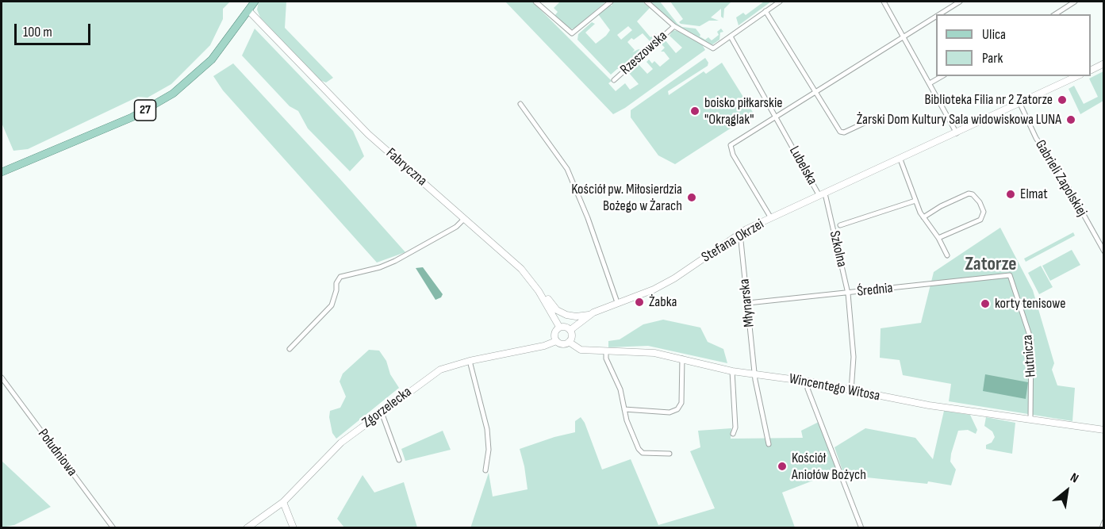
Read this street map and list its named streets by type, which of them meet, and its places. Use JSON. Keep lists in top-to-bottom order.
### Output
{
  "streets": {
    "main road": ["27"],
    "street": [
      "Rzeszowska",
      "Lubelska",
      "Fabryczna",
      "Gabrieli Zapolskiej",
      "Stefana Okrzei",
      "Szkolna",
      "Średnia",
      "Młynarska",
      "Hutnicza",
      "Wincentego Witosa",
      "Zgorzelecka",
      "Południowa"
    ]
  },
  "crossings": [
    ["27", "Fabryczna"],
    ["Lubelska", "Stefana Okrzei"],
    ["Lubelska", "Szkolna"],
    ["Fabryczna", "Stefana Okrzei"],
    ["Fabryczna", "Wincentego Witosa"],
    ["Fabryczna", "Zgorzelecka"],
    ["Gabrieli Zapolskiej", "Stefana Okrzei"],
    ["Stefana Okrzei", "Szkolna"],
    ["Stefana Okrzei", "Młynarska"],
    ["Stefana Okrzei", "Wincentego Witosa"],
    ["Stefana Okrzei", "Zgorzelecka"],
    ["Szkolna", "Średnia"],
    ["Szkolna", "Wincentego Witosa"],
    ["Średnia", "Młynarska"],
    ["Średnia", "Hutnicza"],
    ["Młynarska", "Wincentego Witosa"],
    ["Hutnicza", "Wincentego Witosa"],
    ["Wincentego Witosa", "Zgorzelecka"]
  ],
  "districts": ["Zatorze"],
  "places": [
    "Biblioteka Filia nr 2 Zatorze",
    "boisko piłkarskie \"Okrąglak\"",
    "Żarski Dom Kultury Sala widowiskowa LUNA",
    "Elmat",
    "Kościół pw. Miłosierdzia Bożego w Żarach",
    "Żabka",
    "korty tenisowe",
    "Kościół Aniołów Bożych"
  ],
  "legend": ["Ulica", "Park"],
  "scale_bar": "100 m",
  "north": "top right"
}
